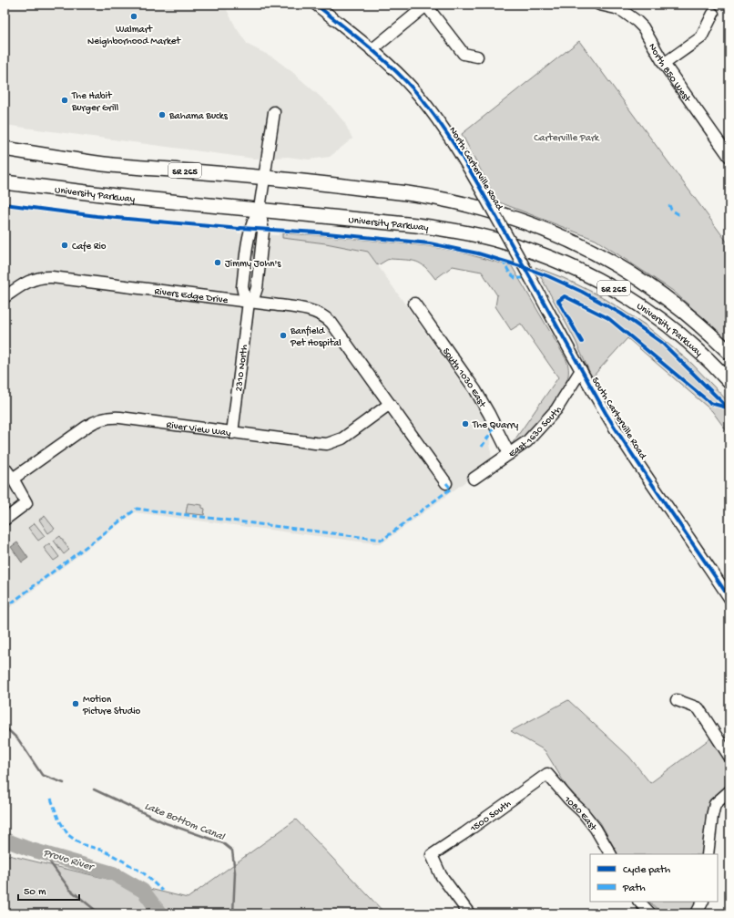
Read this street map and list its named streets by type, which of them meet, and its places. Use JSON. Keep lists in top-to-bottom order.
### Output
{
  "streets": {
    "main road": ["SR 265", "University Parkway"],
    "street": [
      "North 850 West",
      "North Carterville Road",
      "Rivers Edge Drive",
      "2310 North",
      "South 1030 East",
      "South Carterville Road",
      "River View Way",
      "East 1630 South",
      "1080 East",
      "1500 South"
    ]
  },
  "crossings": [
    ["North Carterville Road", "South Carterville Road"],
    ["University Parkway", "2310 North"],
    ["Rivers Edge Drive", "2310 North"],
    ["Rivers Edge Drive", "River View Way"],
    ["2310 North", "River View Way"],
    ["South 1030 East", "East 1630 South"],
    ["South Carterville Road", "East 1630 South"],
    ["1080 East", "1500 South"]
  ],
  "water": ["Lake Bottom Canal", "Provo River"],
  "parks": ["Carterville Park"],
  "places": [
    "Walmart Neighborhood Market",
    "The Habit Burger Grill",
    "Bahama Bucks",
    "Cafe Rio",
    "Jimmy John's",
    "Banfield Pet Hospital",
    "The Quarry",
    "Motion Picture Studio"
  ],
  "legend": ["Cycle path", "Path"],
  "scale_bar": "50 m"
}
